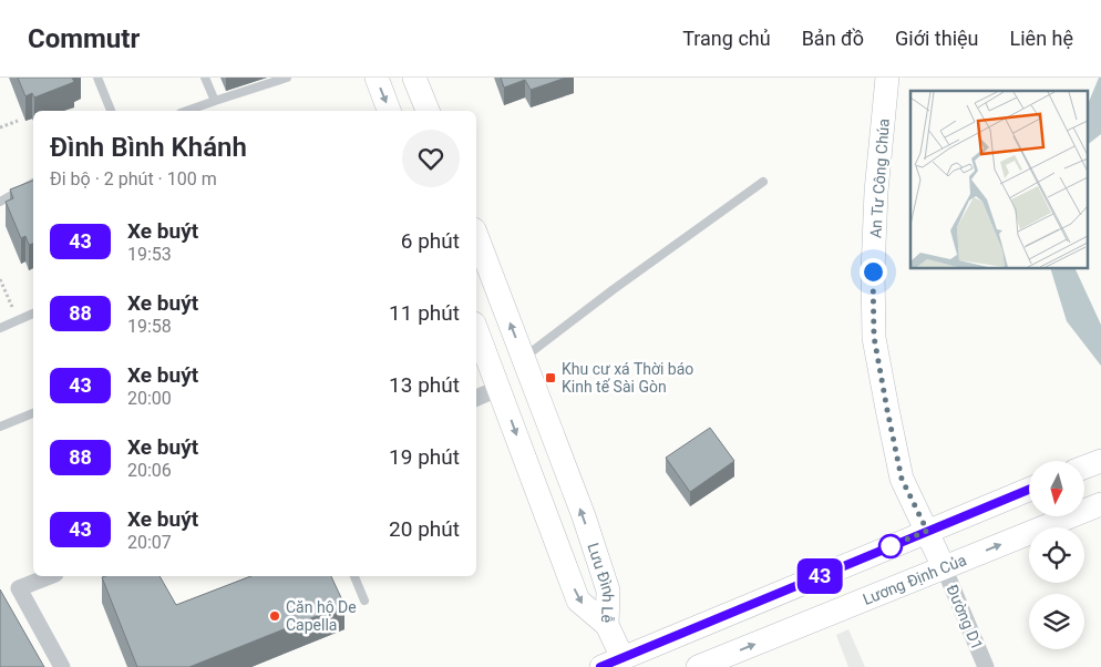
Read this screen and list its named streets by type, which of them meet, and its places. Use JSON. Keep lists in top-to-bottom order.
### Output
{
  "streets": {
    "street": [
      "An Tư Công Chúa",
      "Lưu Đình Lễ",
      "Lương Định Của",
      "Đường D1"
    ]
  },
  "crossings": [
    ["An Tư Công Chúa", "Lương Định Của"],
    ["An Tư Công Chúa", "Đường D1"],
    ["Lương Định Của", "Đường D1"]
  ],
  "places": {
    "transit": ["Khu cư xá Thời báo Kinh tế Sài Gòn"],
    "other": ["Căn hộ De Capella"]
  },
  "lines": ["bus line 43"],
  "north": "bottom",
  "page": {
    "header": "Commutr",
    "nav": [
      "Trang chủ",
      "Bản đồ",
      "Giới thiệu",
      "Liên hệ"
    ],
    "on_map": "43",
    "heading": ["Đình Bình Khánh", "Đi bộ · 2 phút · 100 m"],
    "list": [
      {
        "mark": "43",
        "name": "Xe buýt",
        "note": "19:53",
        "value": "6 phút"
      },
      {
        "mark": "88",
        "name": "Xe buýt",
        "note": "19:58",
        "value": "11 phút"
      },
      {
        "mark": "43",
        "name": "Xe buýt",
        "note": "20:00",
        "value": "13 phút"
      },
      {
        "mark": "88",
        "name": "Xe buýt",
        "note": "20:06",
        "value": "19 phút"
      },
      {
        "mark": "43",
        "name": "Xe buýt",
        "note": "20:07",
        "value": "20 phút"
      }
    ]
  }
}
